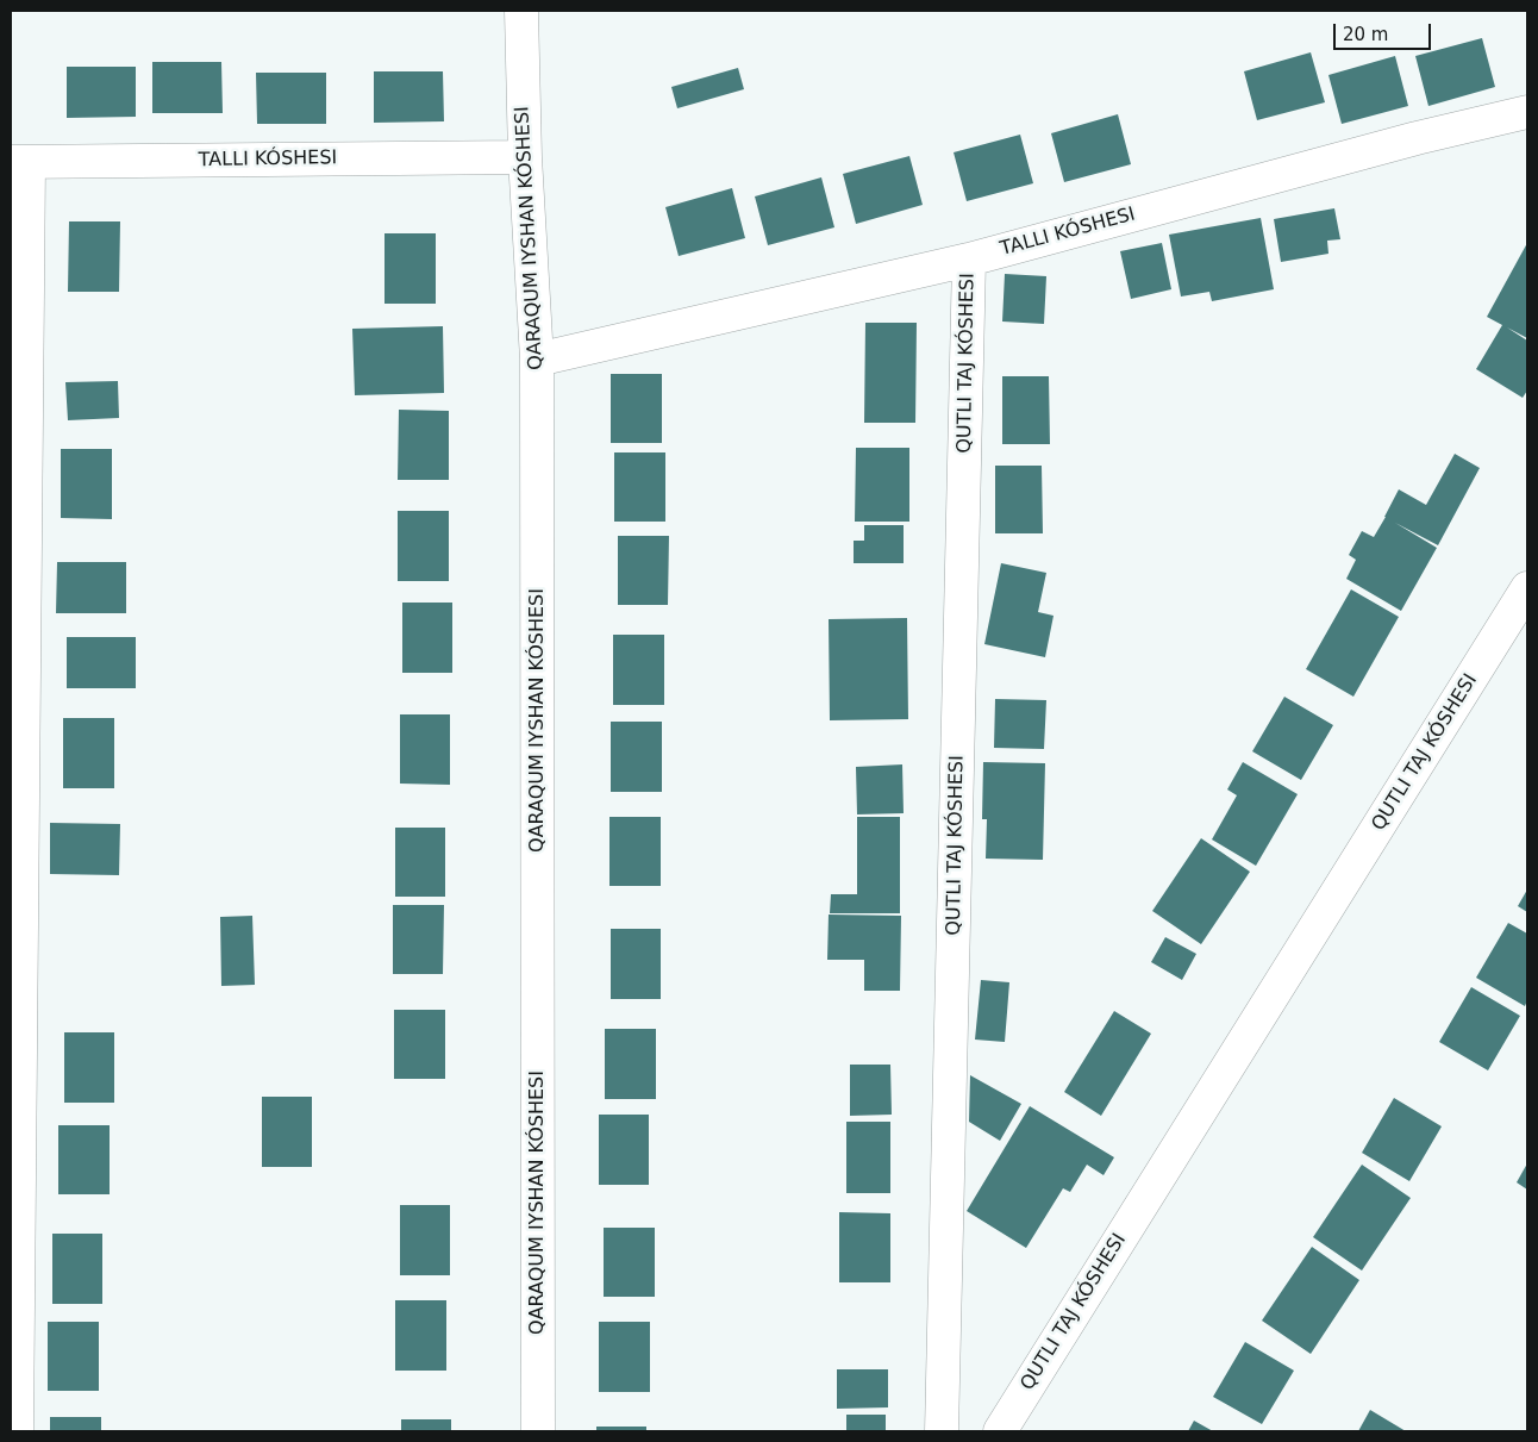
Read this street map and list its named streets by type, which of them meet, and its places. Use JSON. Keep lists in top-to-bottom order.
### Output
{
  "streets": {
    "street": ["QARAQUM IYSHAN KÓSHESI"]
  },
  "scale_bar": "20 m"
}
